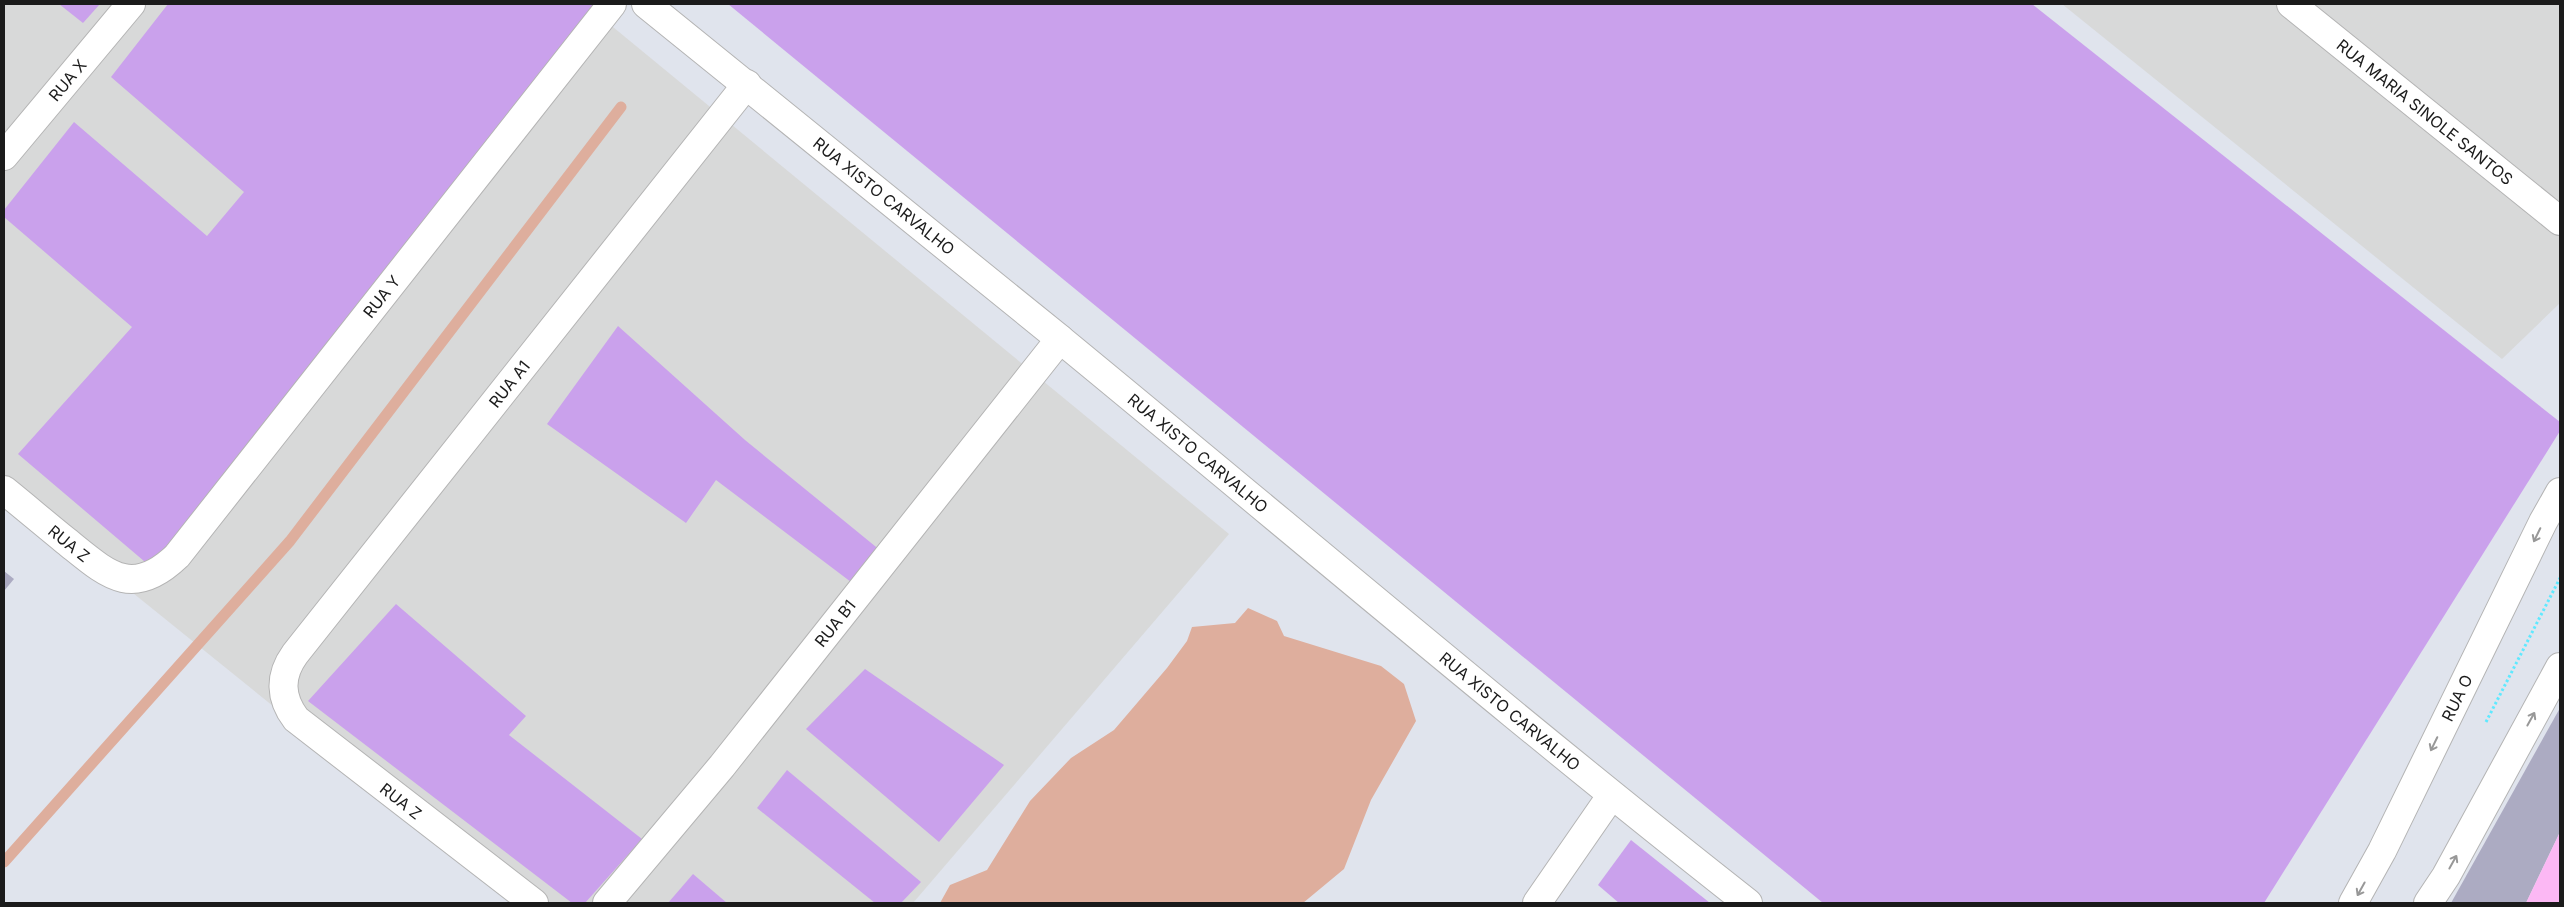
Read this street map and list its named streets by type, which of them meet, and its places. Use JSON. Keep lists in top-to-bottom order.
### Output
{
  "streets": {
    "street": [
      "RUA X",
      "RUA MARIA SINOLE SANTOS",
      "RUA XISTO CARVALHO",
      "RUA Y",
      "RUA A1",
      "RUA Z",
      "RUA B1",
      "RUA O"
    ]
  },
  "crossings": [
    ["RUA XISTO CARVALHO", "RUA A1"],
    ["RUA XISTO CARVALHO", "RUA B1"],
    ["RUA Y", "RUA Z"],
    ["RUA A1", "RUA Z"]
  ]
}
